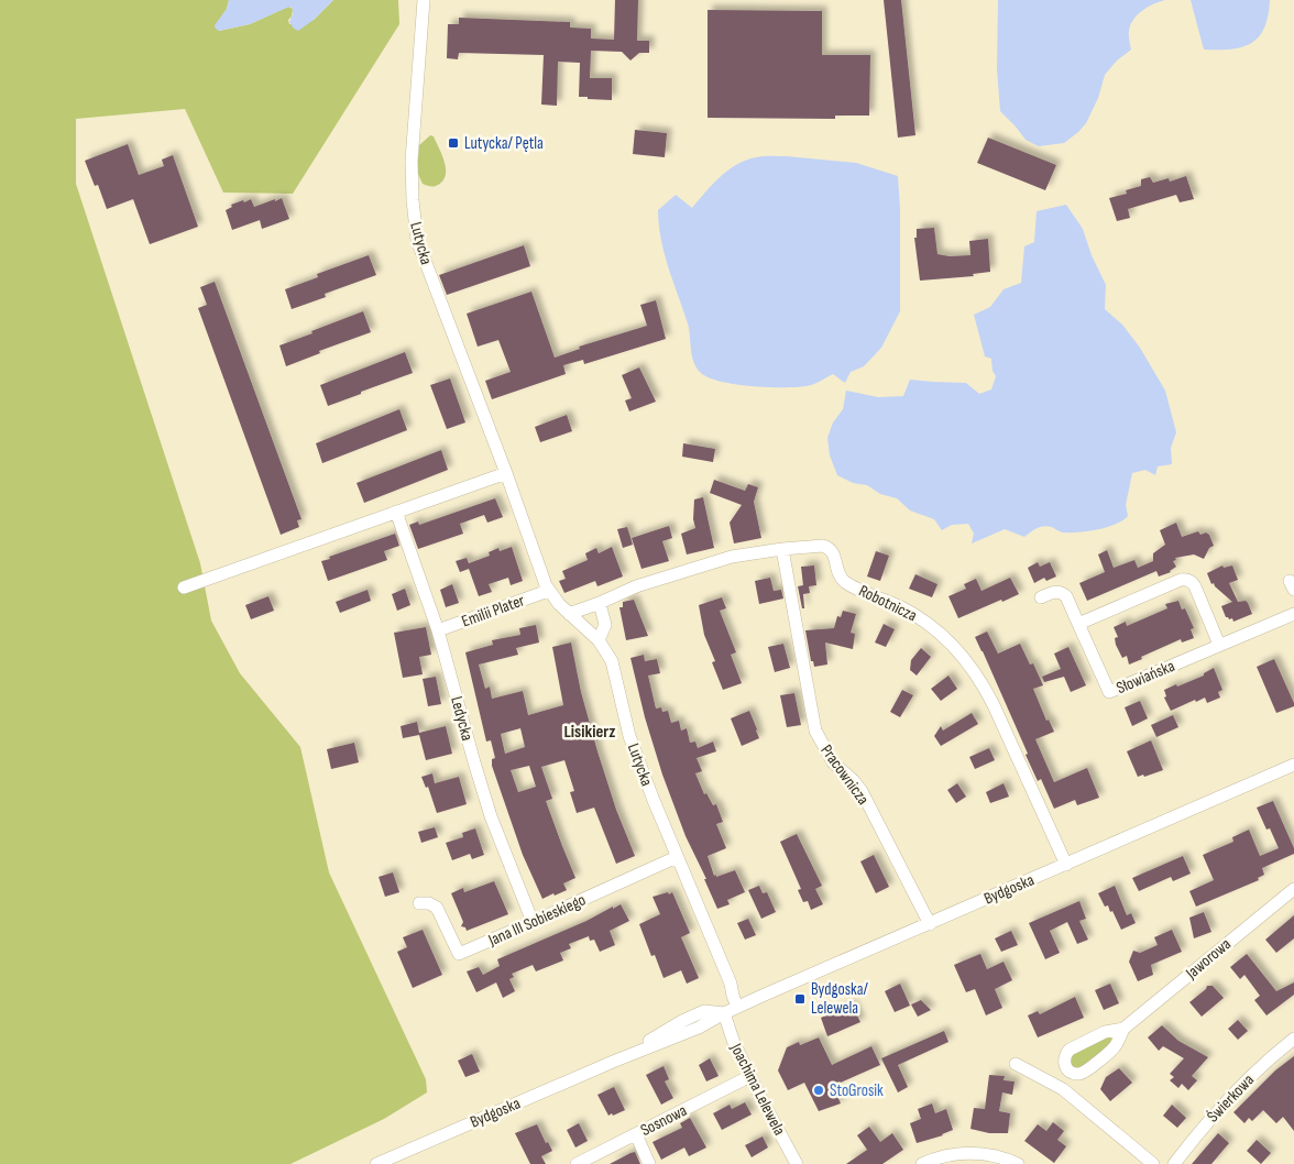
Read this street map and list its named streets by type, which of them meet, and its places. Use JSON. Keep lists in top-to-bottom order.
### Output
{
  "streets": {
    "street": [
      "Lutycka",
      "Robotnicza",
      "Emilii Plater",
      "Słowiańska",
      "Ledycka",
      "Pracownicza",
      "Bydgoska",
      "Jana III Sobieskiego",
      "Jaworowa",
      "Joachima Lelewela",
      "Świerkowa",
      "Sosnowa"
    ]
  },
  "crossings": [
    ["Lutycka", "Robotnicza"],
    ["Lutycka", "Emilii Plater"],
    ["Lutycka", "Bydgoska"],
    ["Lutycka", "Jana III Sobieskiego"],
    ["Robotnicza", "Pracownicza"],
    ["Robotnicza", "Bydgoska"],
    ["Emilii Plater", "Ledycka"],
    ["Ledycka", "Jana III Sobieskiego"],
    ["Pracownicza", "Bydgoska"],
    ["Bydgoska", "Joachima Lelewela"],
    ["Joachima Lelewela", "Sosnowa"]
  ],
  "districts": ["Lisikierz"],
  "places": {
    "transit": ["Lutycka/ Pętla", "Bydgoska/ Lelewela"],
    "other": ["StoGrosik"]
  }
}
